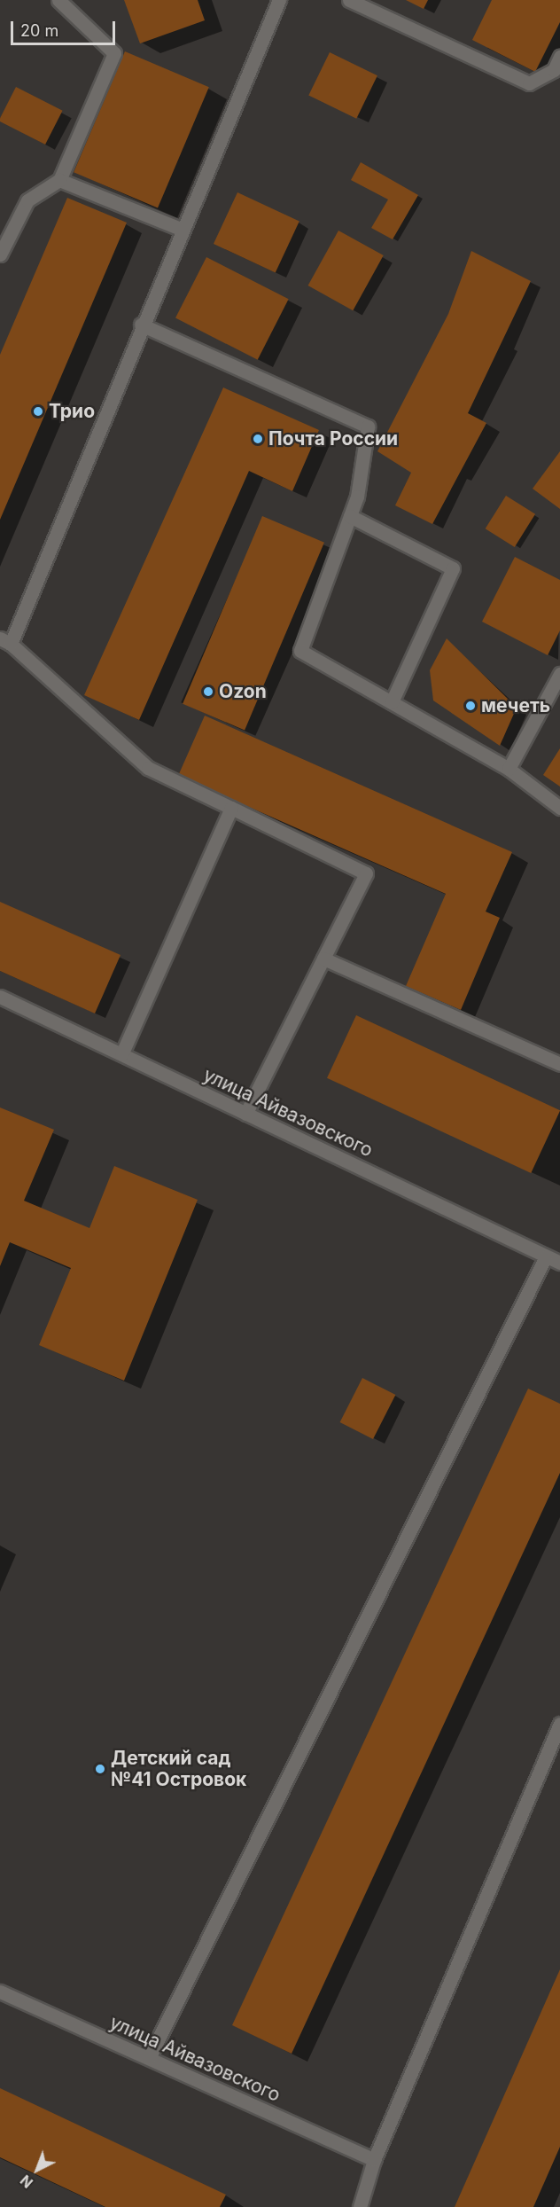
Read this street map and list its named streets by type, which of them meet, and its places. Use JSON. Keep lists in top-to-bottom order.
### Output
{
  "streets": {
    "street": ["улица Айвазовского"]
  },
  "places": [
    "Трио",
    "Почта России",
    "Ozon",
    "мечеть",
    "Детский сад №41 Островок"
  ],
  "scale_bar": "20 m",
  "north": "bottom left"
}
